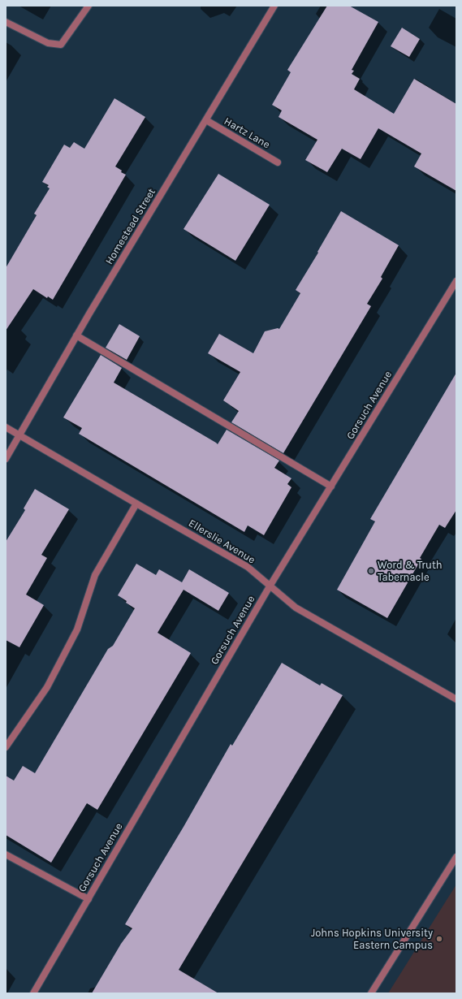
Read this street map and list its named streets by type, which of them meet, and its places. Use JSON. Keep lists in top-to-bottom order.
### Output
{
  "streets": {
    "street": [
      "Hartz Lane",
      "Homestead Street",
      "Gorsuch Avenue",
      "Ellerslie Avenue"
    ]
  },
  "crossings": [
    ["Hartz Lane", "Homestead Street"],
    ["Homestead Street", "Ellerslie Avenue"],
    ["Gorsuch Avenue", "Ellerslie Avenue"]
  ],
  "places": ["Word & Truth Tabernacle", "Johns Hopkins University Eastern Campus"]
}
